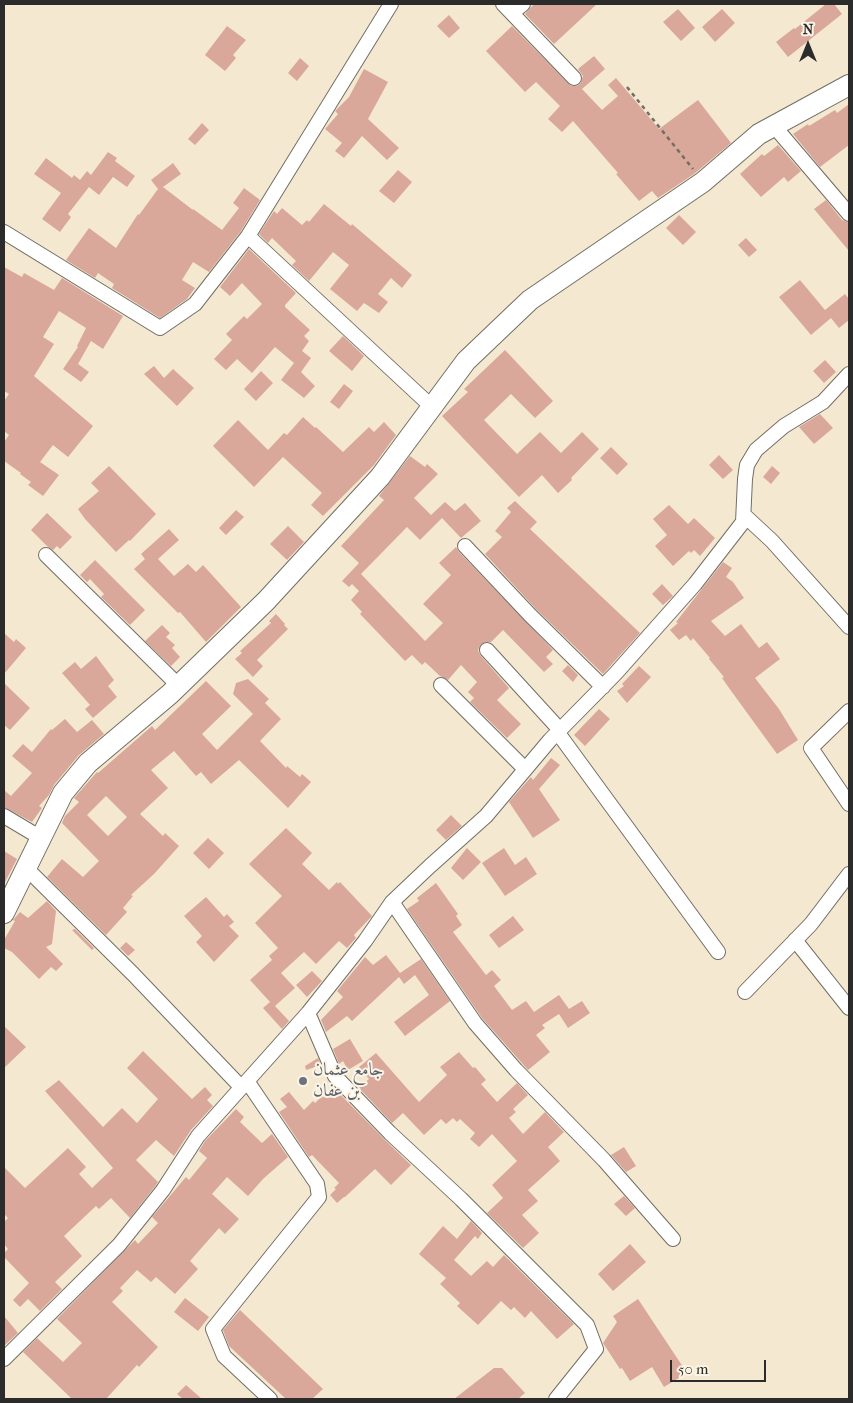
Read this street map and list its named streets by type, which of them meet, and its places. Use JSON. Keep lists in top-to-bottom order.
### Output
{
  "places": ["جامع عثمان بن عفان"],
  "scale_bar": "50 m",
  "north": "top"
}
